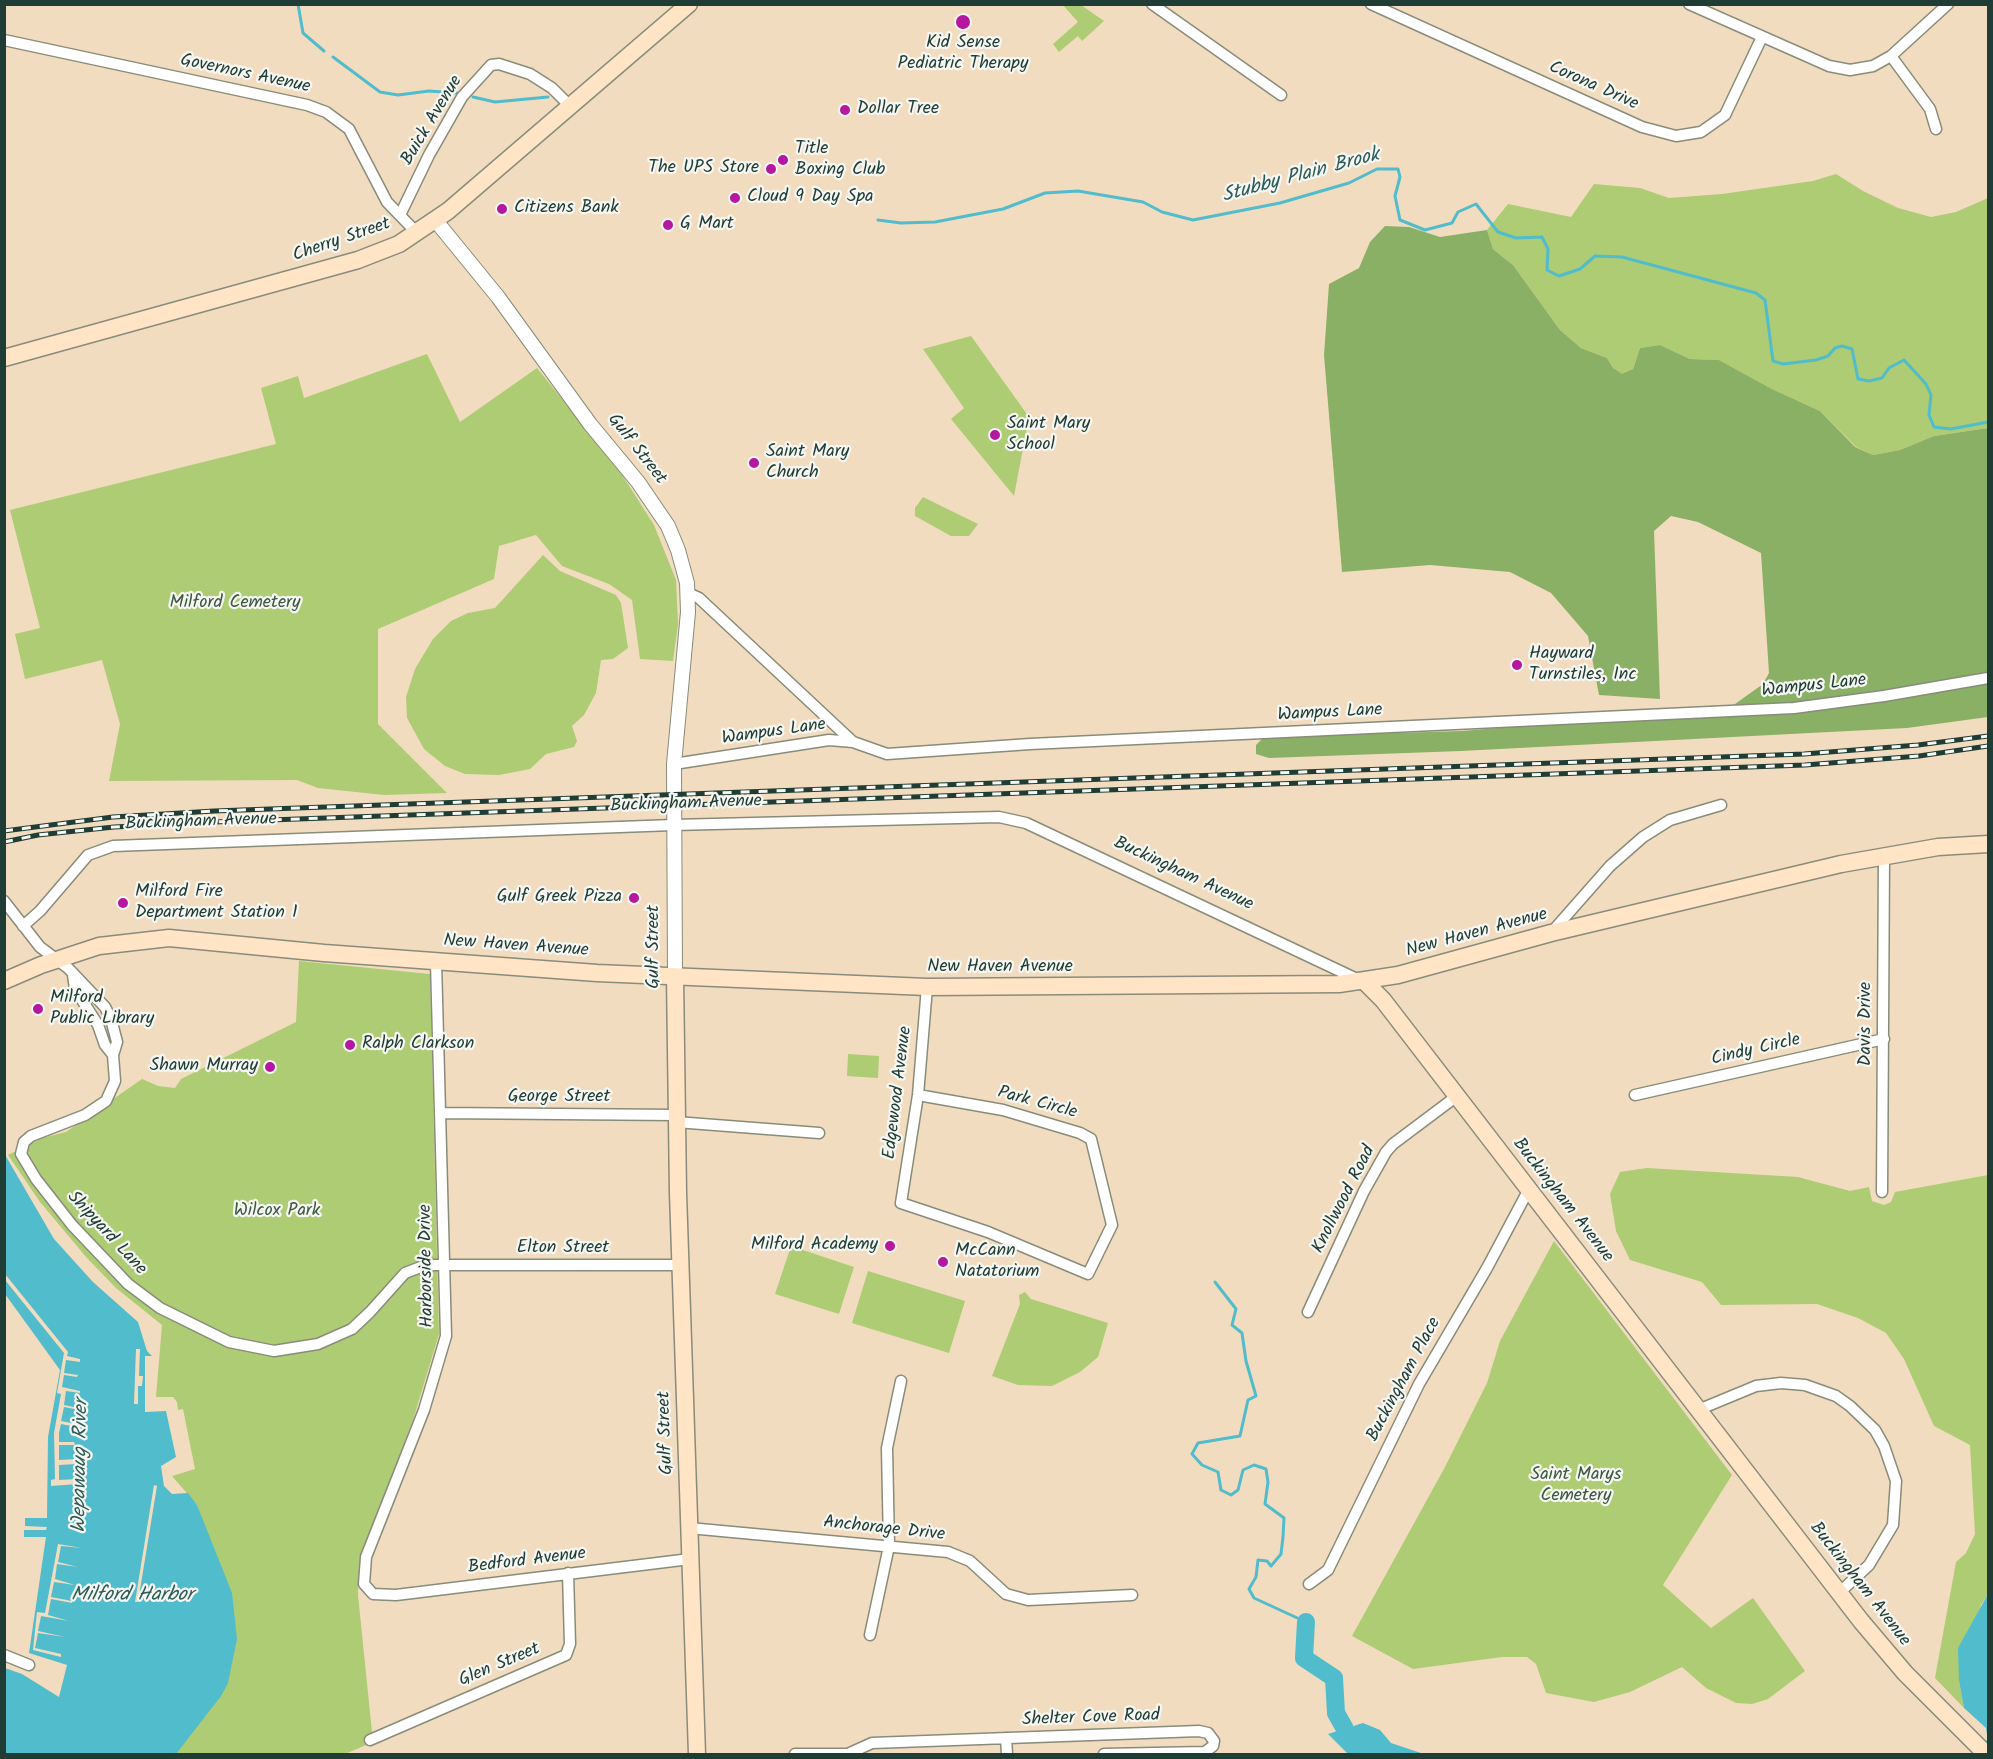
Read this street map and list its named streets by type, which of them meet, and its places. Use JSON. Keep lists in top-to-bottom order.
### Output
{
  "streets": {
    "main road": [
      "Cherry Street",
      "Gulf Street",
      "Buckingham Avenue",
      "New Haven Avenue"
    ],
    "street": [
      "Governors Avenue",
      "Corona Drive",
      "Buick Avenue",
      "Wampus Lane",
      "Davis Drive",
      "Cindy Circle",
      "Edgewood Avenue",
      "George Street",
      "Park Circle",
      "Knollwood Road",
      "Shipyard Lane",
      "Elton Street",
      "Harborside Drive",
      "Buckingham Place",
      "Anchorage Drive",
      "Bedford Avenue",
      "Glen Street",
      "Shelter Cove Road"
    ]
  },
  "crossings": [
    ["Governors Avenue", "Buick Avenue"],
    ["Governors Avenue", "Cherry Street"],
    ["Buick Avenue", "Cherry Street"],
    ["Cherry Street", "Gulf Street"],
    ["Gulf Street", "Wampus Lane"],
    ["Gulf Street", "Buckingham Avenue"],
    ["Gulf Street", "New Haven Avenue"],
    ["Gulf Street", "George Street"],
    ["Gulf Street", "Elton Street"],
    ["Gulf Street", "Anchorage Drive"],
    ["Gulf Street", "Bedford Avenue"],
    ["Buckingham Avenue", "New Haven Avenue"],
    ["Buckingham Avenue", "Knollwood Road"],
    ["Buckingham Avenue", "Shipyard Lane"],
    ["Buckingham Avenue", "Buckingham Place"],
    ["New Haven Avenue", "Davis Drive"],
    ["New Haven Avenue", "Edgewood Avenue"],
    ["New Haven Avenue", "Shipyard Lane"],
    ["New Haven Avenue", "Harborside Drive"],
    ["Davis Drive", "Cindy Circle"],
    ["Edgewood Avenue", "Park Circle"],
    ["George Street", "Harborside Drive"],
    ["Shipyard Lane", "Elton Street"],
    ["Shipyard Lane", "Harborside Drive"],
    ["Elton Street", "Harborside Drive"],
    ["Harborside Drive", "Bedford Avenue"],
    ["Bedford Avenue", "Glen Street"]
  ],
  "water": ["Stubby Plain Brook", "Wepawaug River", "Milford Harbor"],
  "parks": ["Milford Cemetery", "Wilcox Park", "Saint Marys Cemetery"],
  "places": [
    "Kid Sense Pediatric Therapy",
    "Dollar Tree",
    "Title Boxing Club",
    "The UPS Store",
    "Cloud 9 Day Spa",
    "Citizens Bank",
    "G Mart",
    "Saint Mary School",
    "Saint Mary Church",
    "Hayward Turnstiles, Inc",
    "Gulf Greek Pizza",
    "Milford Fire Department Station 1",
    "Milford Public Library",
    "Ralph Clarkson",
    "Shawn Murray",
    "Milford Academy",
    "McCann Natatorium"
  ]
}
